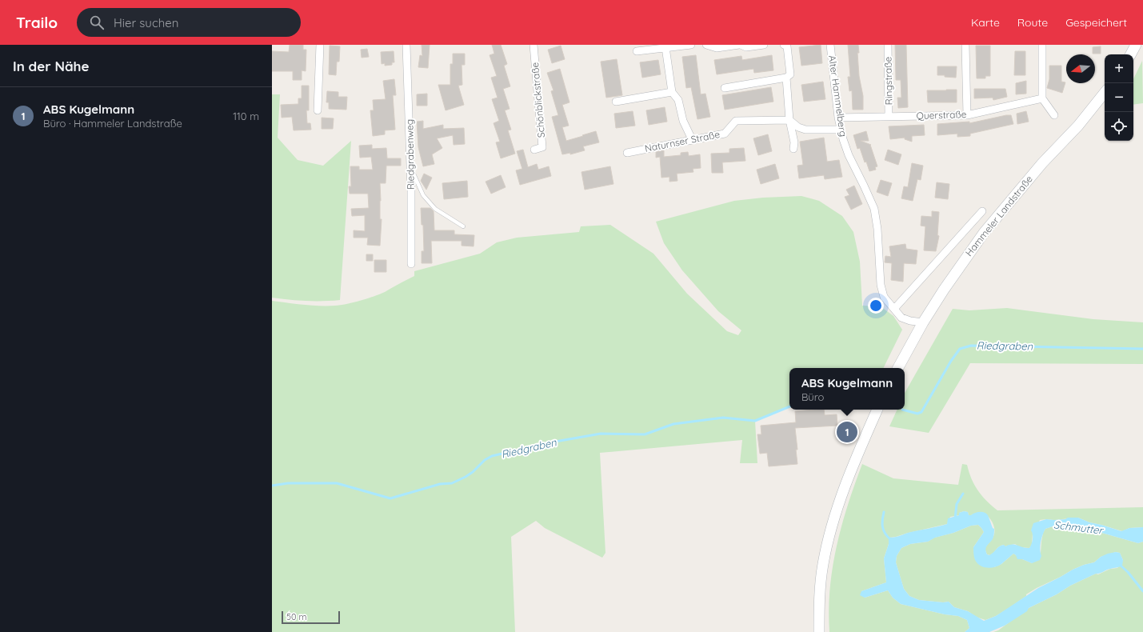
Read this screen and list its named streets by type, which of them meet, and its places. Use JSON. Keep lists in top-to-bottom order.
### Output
{
  "streets": {
    "main road": ["Hammeler Landstraße"],
    "street": [
      "Ringstraße",
      "Alter Hammelberg",
      "Schönblickstraße",
      "Querstraße",
      "Naturnser Straße",
      "Riedgrabenweg"
    ]
  },
  "crossings": [
    ["Ringstraße", "Querstraße"],
    ["Alter Hammelberg", "Querstraße"],
    ["Alter Hammelberg", "Hammeler Landstraße"]
  ],
  "water": ["Riedgraben", "Schmutter"],
  "scale_bar": "50 m",
  "north": "left",
  "page": {
    "header": "Trailo",
    "search": "Hier suchen",
    "nav": ["Karte", "Route", "Gespeichert"],
    "heading": "In der Nähe",
    "map_buttons": ["+", "−"],
    "list": [
      {
        "mark": "1",
        "name": "ABS Kugelmann",
        "note": "Büro · Hammeler Landstraße",
        "value": "110 m"
      }
    ],
    "popup": ["ABS Kugelmann", "Büro"],
    "pins": "1",
    "scale": "50 m"
  }
}
